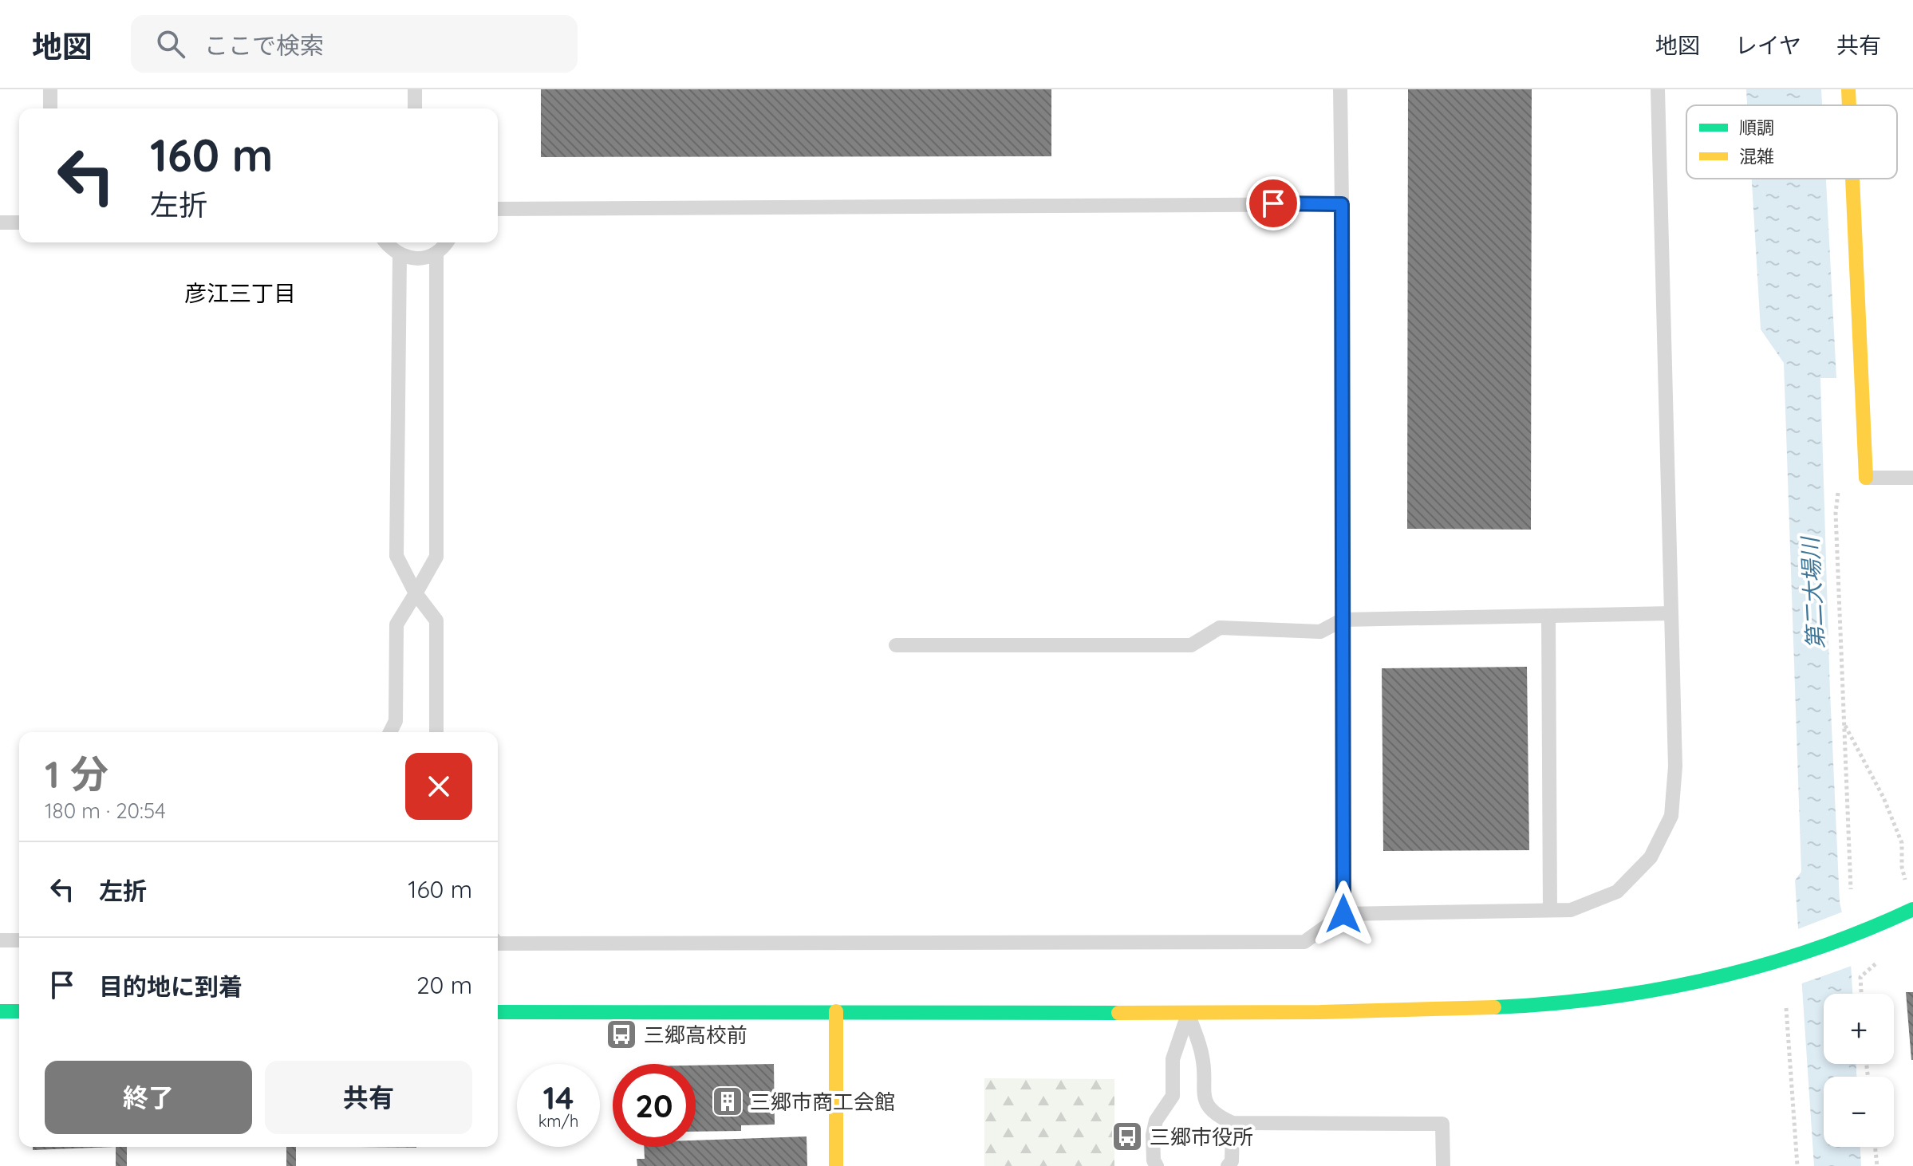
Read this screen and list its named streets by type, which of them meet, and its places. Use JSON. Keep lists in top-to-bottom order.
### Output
{
  "districts": ["彦江三丁目"],
  "water": ["第二大場川"],
  "places": {
    "bus stop": ["三郷高校前", "三郷市役所"],
    "building": ["三郷市商工会館"]
  },
  "legend": ["順調", "混雑"],
  "page": {
    "header": "地図",
    "search": "ここで検索",
    "nav": ["地図", "レイヤ", "共有"],
    "turn": ["160 m", "左折"],
    "heading": ["1 分", "180 m · 20:54"],
    "list": [
      {
        "name": "左折",
        "value": "160 m"
      },
      {
        "name": "目的地に到着",
        "value": "20 m"
      }
    ],
    "map_buttons": ["+", "−"],
    "buttons": ["終了", "共有"],
    "speed": "14 km/h",
    "limit": "20"
  }
}
